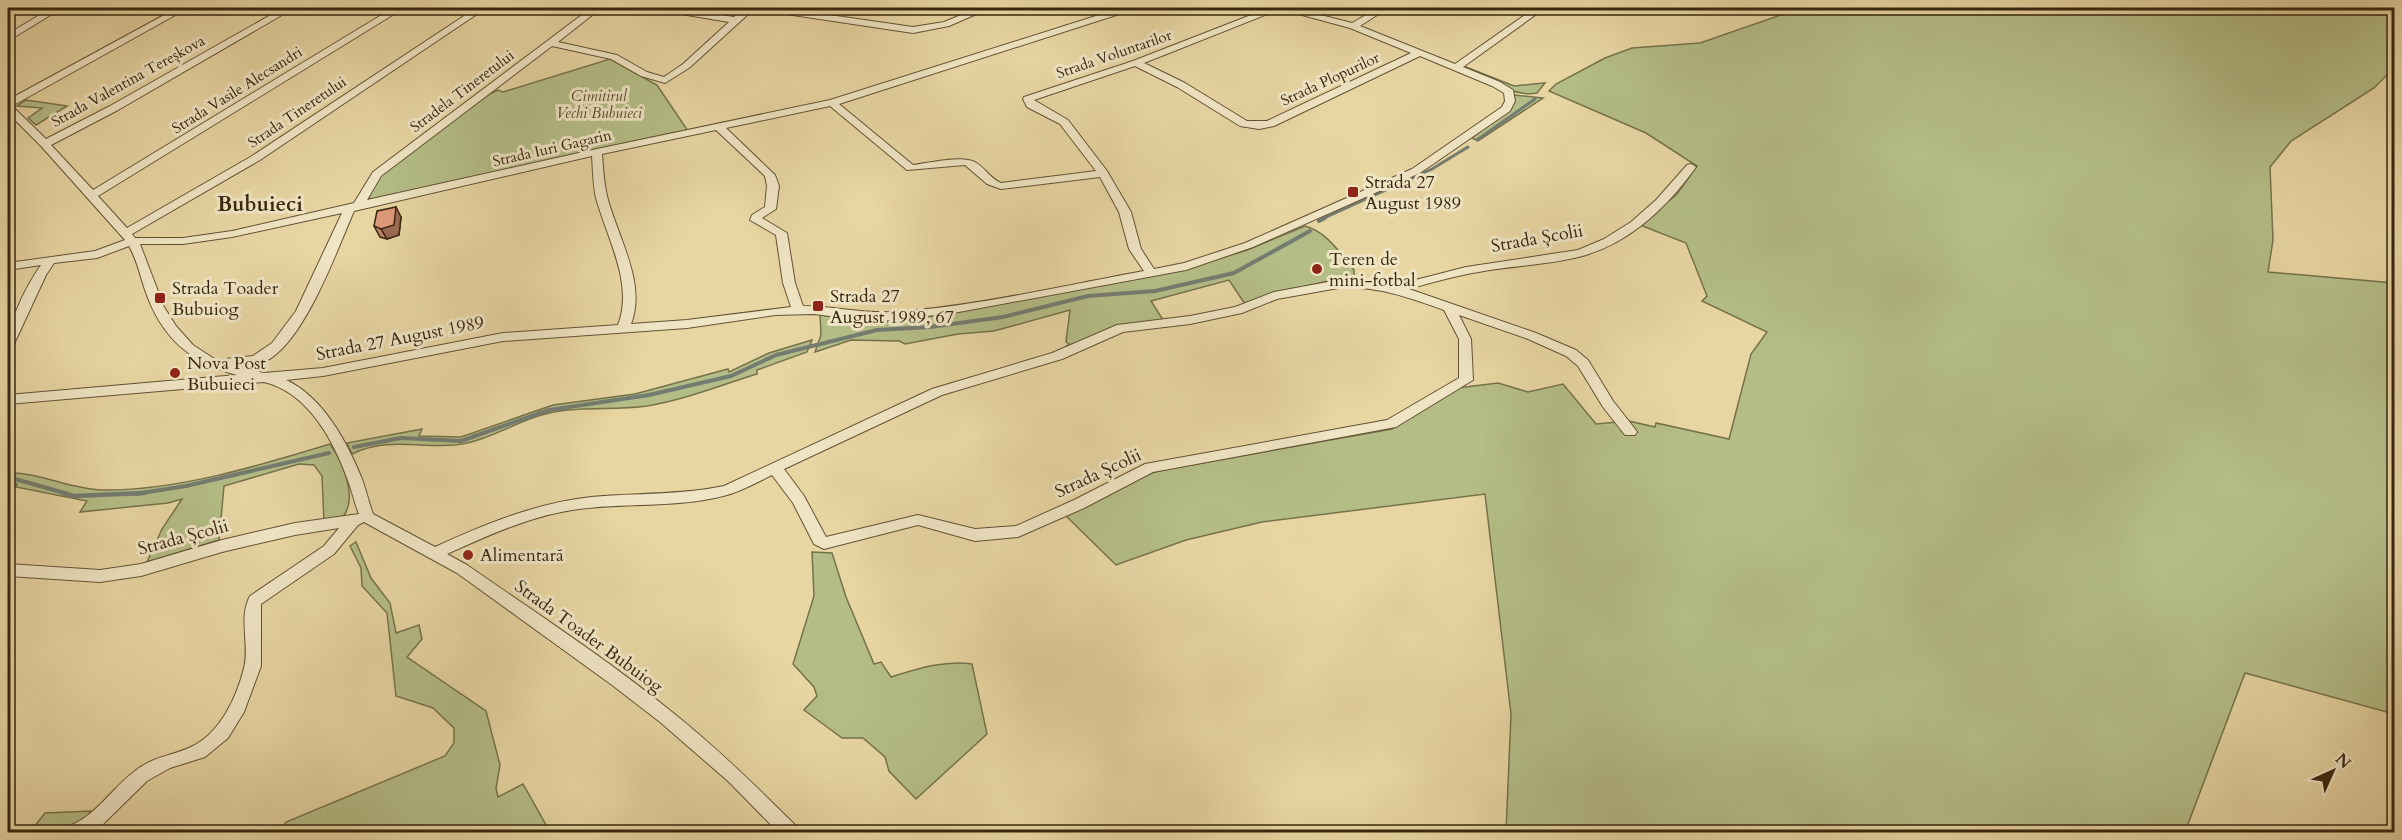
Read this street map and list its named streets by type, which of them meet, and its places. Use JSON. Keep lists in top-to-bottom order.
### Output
{
  "streets": {
    "street": [
      "Strada Voluntarilor",
      "Strada Plopurilor",
      "Strada Valentina Tereșkova",
      "Strada Vasile Alecsandri",
      "Stradela Tineretului",
      "Strada Tineretului",
      "Strada Iuri Gagarin",
      "Strada Școlii",
      "Strada 27 August 1989",
      "Strada Toader Bubuiog"
    ]
  },
  "crossings": [
    ["Strada Voluntarilor", "Strada Plopurilor"],
    ["Stradela Tineretului", "Strada Iuri Gagarin"],
    ["Strada Tineretului", "Strada Iuri Gagarin"],
    ["Strada Școlii", "Strada Toader Bubuiog"]
  ],
  "districts": ["Bubuieci"],
  "parks": ["Cimitirul Vechi Bubuieci"],
  "places": {
    "transit": ["Strada 27 August 1989", "Strada Toader Bubuiog", "Strada 27 August 1989, 67"],
    "other": ["Teren de mini-fotbal", "Nova Post Bubuieci", "Alimentară"]
  },
  "north": "top right"
}
